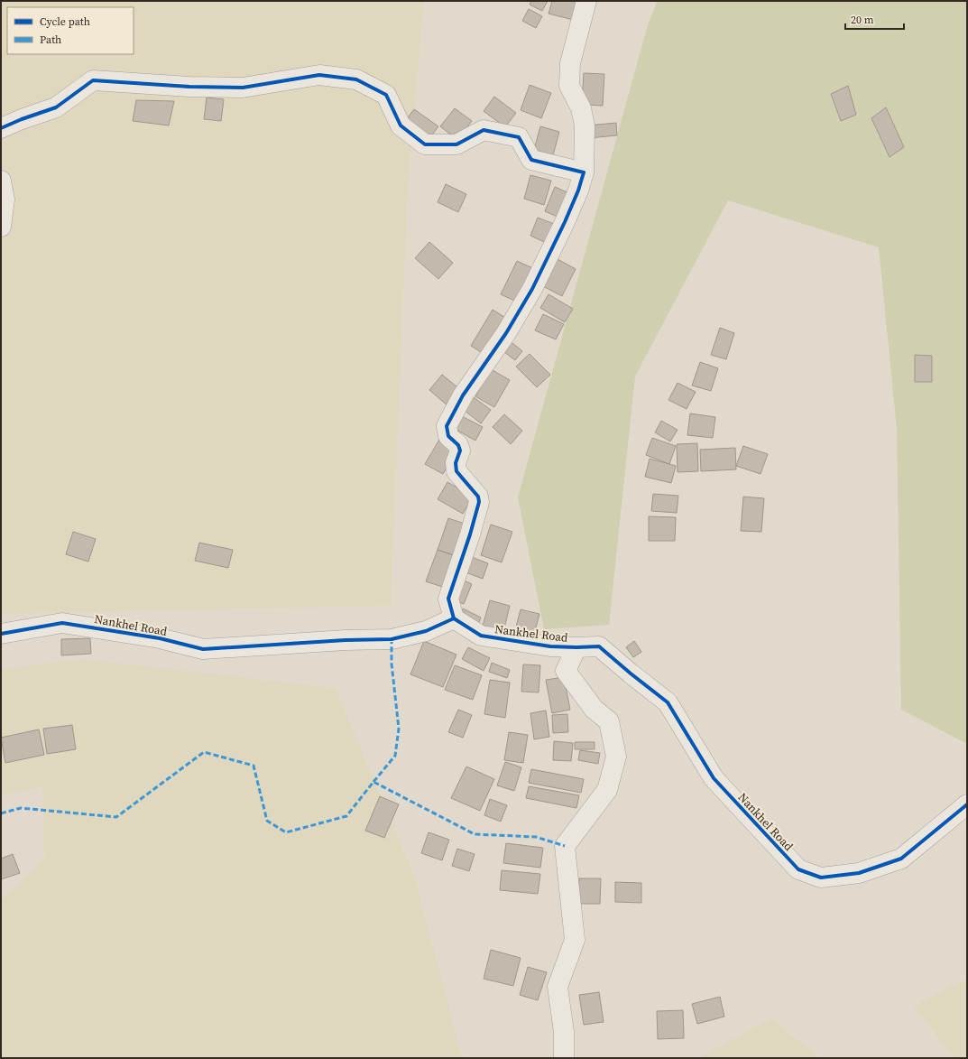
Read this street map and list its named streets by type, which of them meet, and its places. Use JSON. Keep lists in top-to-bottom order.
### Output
{
  "streets": {
    "street": ["Nankhel Road"]
  },
  "legend": ["Cycle path", "Path"],
  "scale_bar": "20 m"
}
